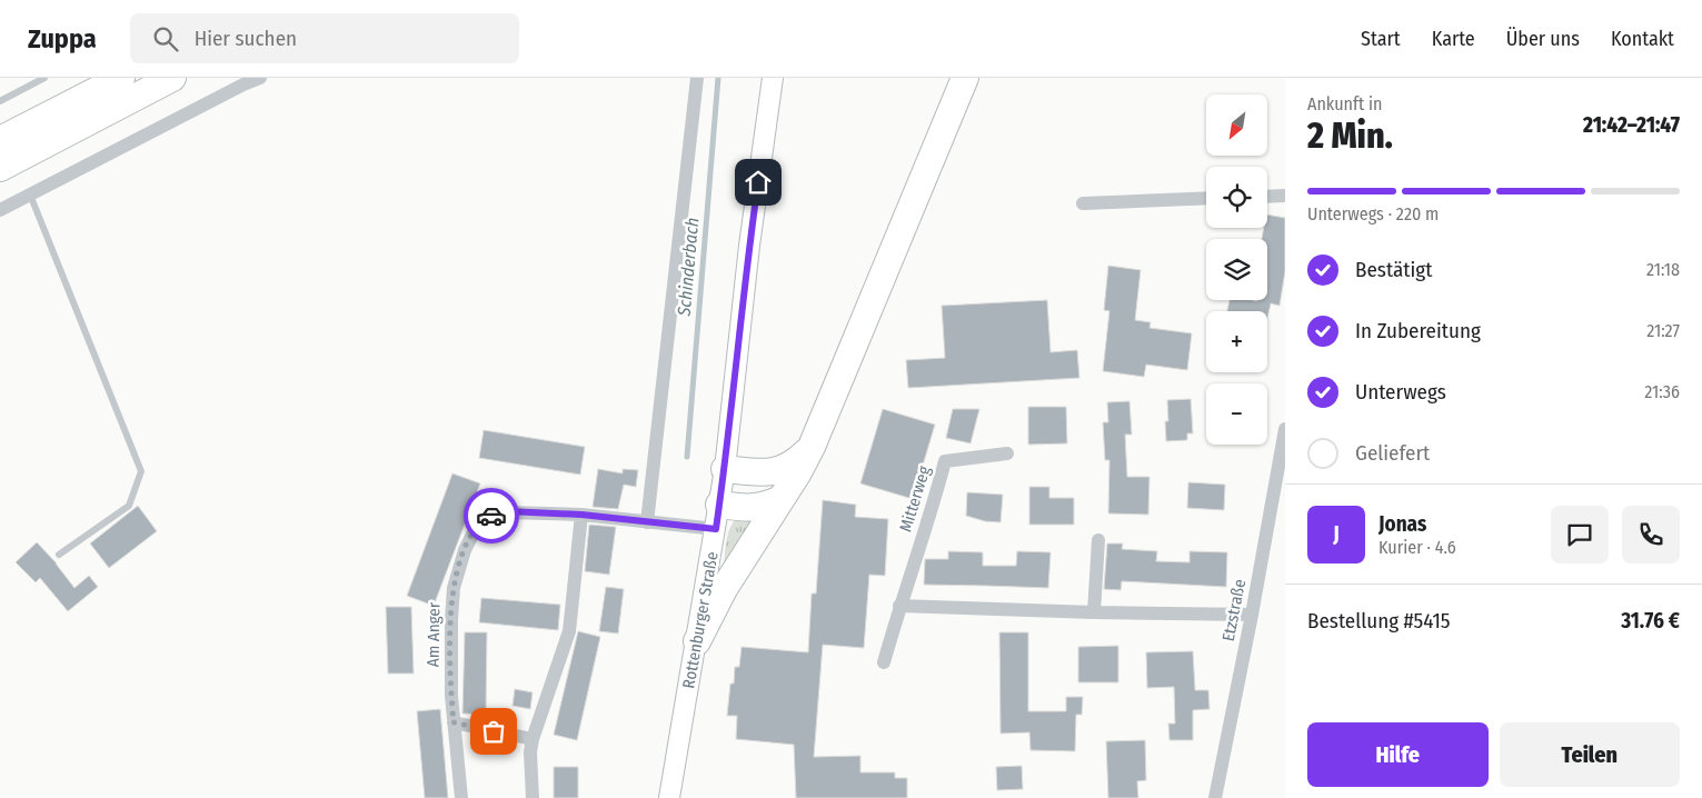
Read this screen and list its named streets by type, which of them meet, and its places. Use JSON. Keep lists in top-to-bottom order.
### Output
{
  "streets": {
    "street": [
      "Mitterweg",
      "Etzstraße",
      "Rottenburger Straße",
      "Am Anger"
    ]
  },
  "crossings": [
    ["Rottenburger Straße", "Am Anger"]
  ],
  "water": ["Schinderbach"],
  "north": "bottom left",
  "page": {
    "header": "Zuppa",
    "search": "Hier suchen",
    "nav": [
      "Start",
      "Karte",
      "Über uns",
      "Kontakt"
    ],
    "heading": ["2 Min.", "Ankunft in", "21:42–21:47"],
    "panel": [
      "Jonas",
      "Kurier · 4.6",
      "Bestellung #5415",
      "31.76 €"
    ],
    "map_buttons": ["+", "−"],
    "bar": "Unterwegs · 220 m",
    "list": [
      ["Bestätigt", "21:18"],
      ["In Zubereitung", "21:27"],
      ["Unterwegs", "21:36"],
      "Geliefert"
    ],
    "round": "J",
    "buttons": ["Hilfe", "Teilen"]
  }
}
